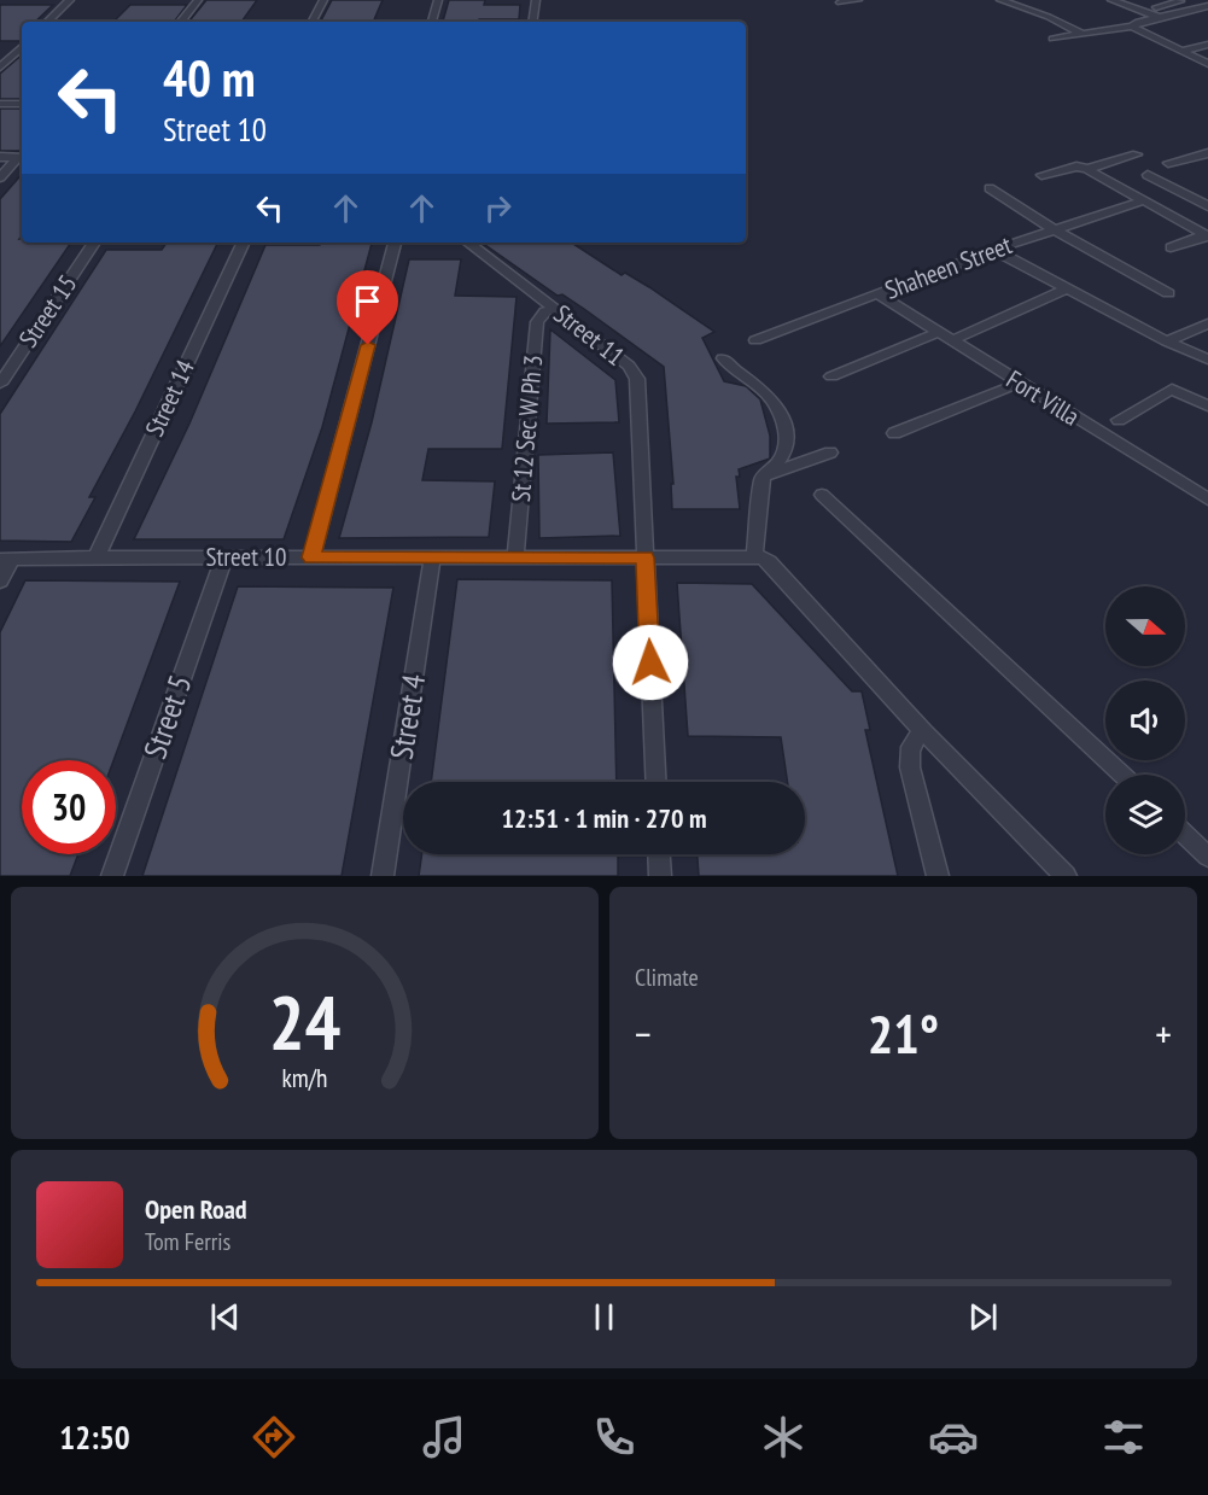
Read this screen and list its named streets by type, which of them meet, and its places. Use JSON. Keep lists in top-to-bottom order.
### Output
{
  "streets": {
    "street": [
      "Shaheen Street",
      "Street 15",
      "Street 11",
      "Street 14",
      "Fort Villa",
      "St 12 Sec W Ph 3",
      "Street 10",
      "Street 5",
      "Street 4"
    ]
  },
  "crossings": [
    ["Shaheen Street", "Fort Villa"],
    ["Street 11", "St 12 Sec W Ph 3"],
    ["Street 11", "Street 10"],
    ["Street 14", "Street 10"],
    ["St 12 Sec W Ph 3", "Street 10"],
    ["Street 10", "Street 5"],
    ["Street 10", "Street 4"]
  ],
  "north": "right",
  "page": {
    "turn": ["40 m", "Street 10"],
    "limit": "30",
    "trip": "12:51 · 1 min · 270 m",
    "tile": "Climate",
    "heat": ["−", "21°", "+"],
    "song": ["Open Road", "Tom Ferris"],
    "tabs": "12:50",
    "gauge": ["24", "km/h"]
  }
}
